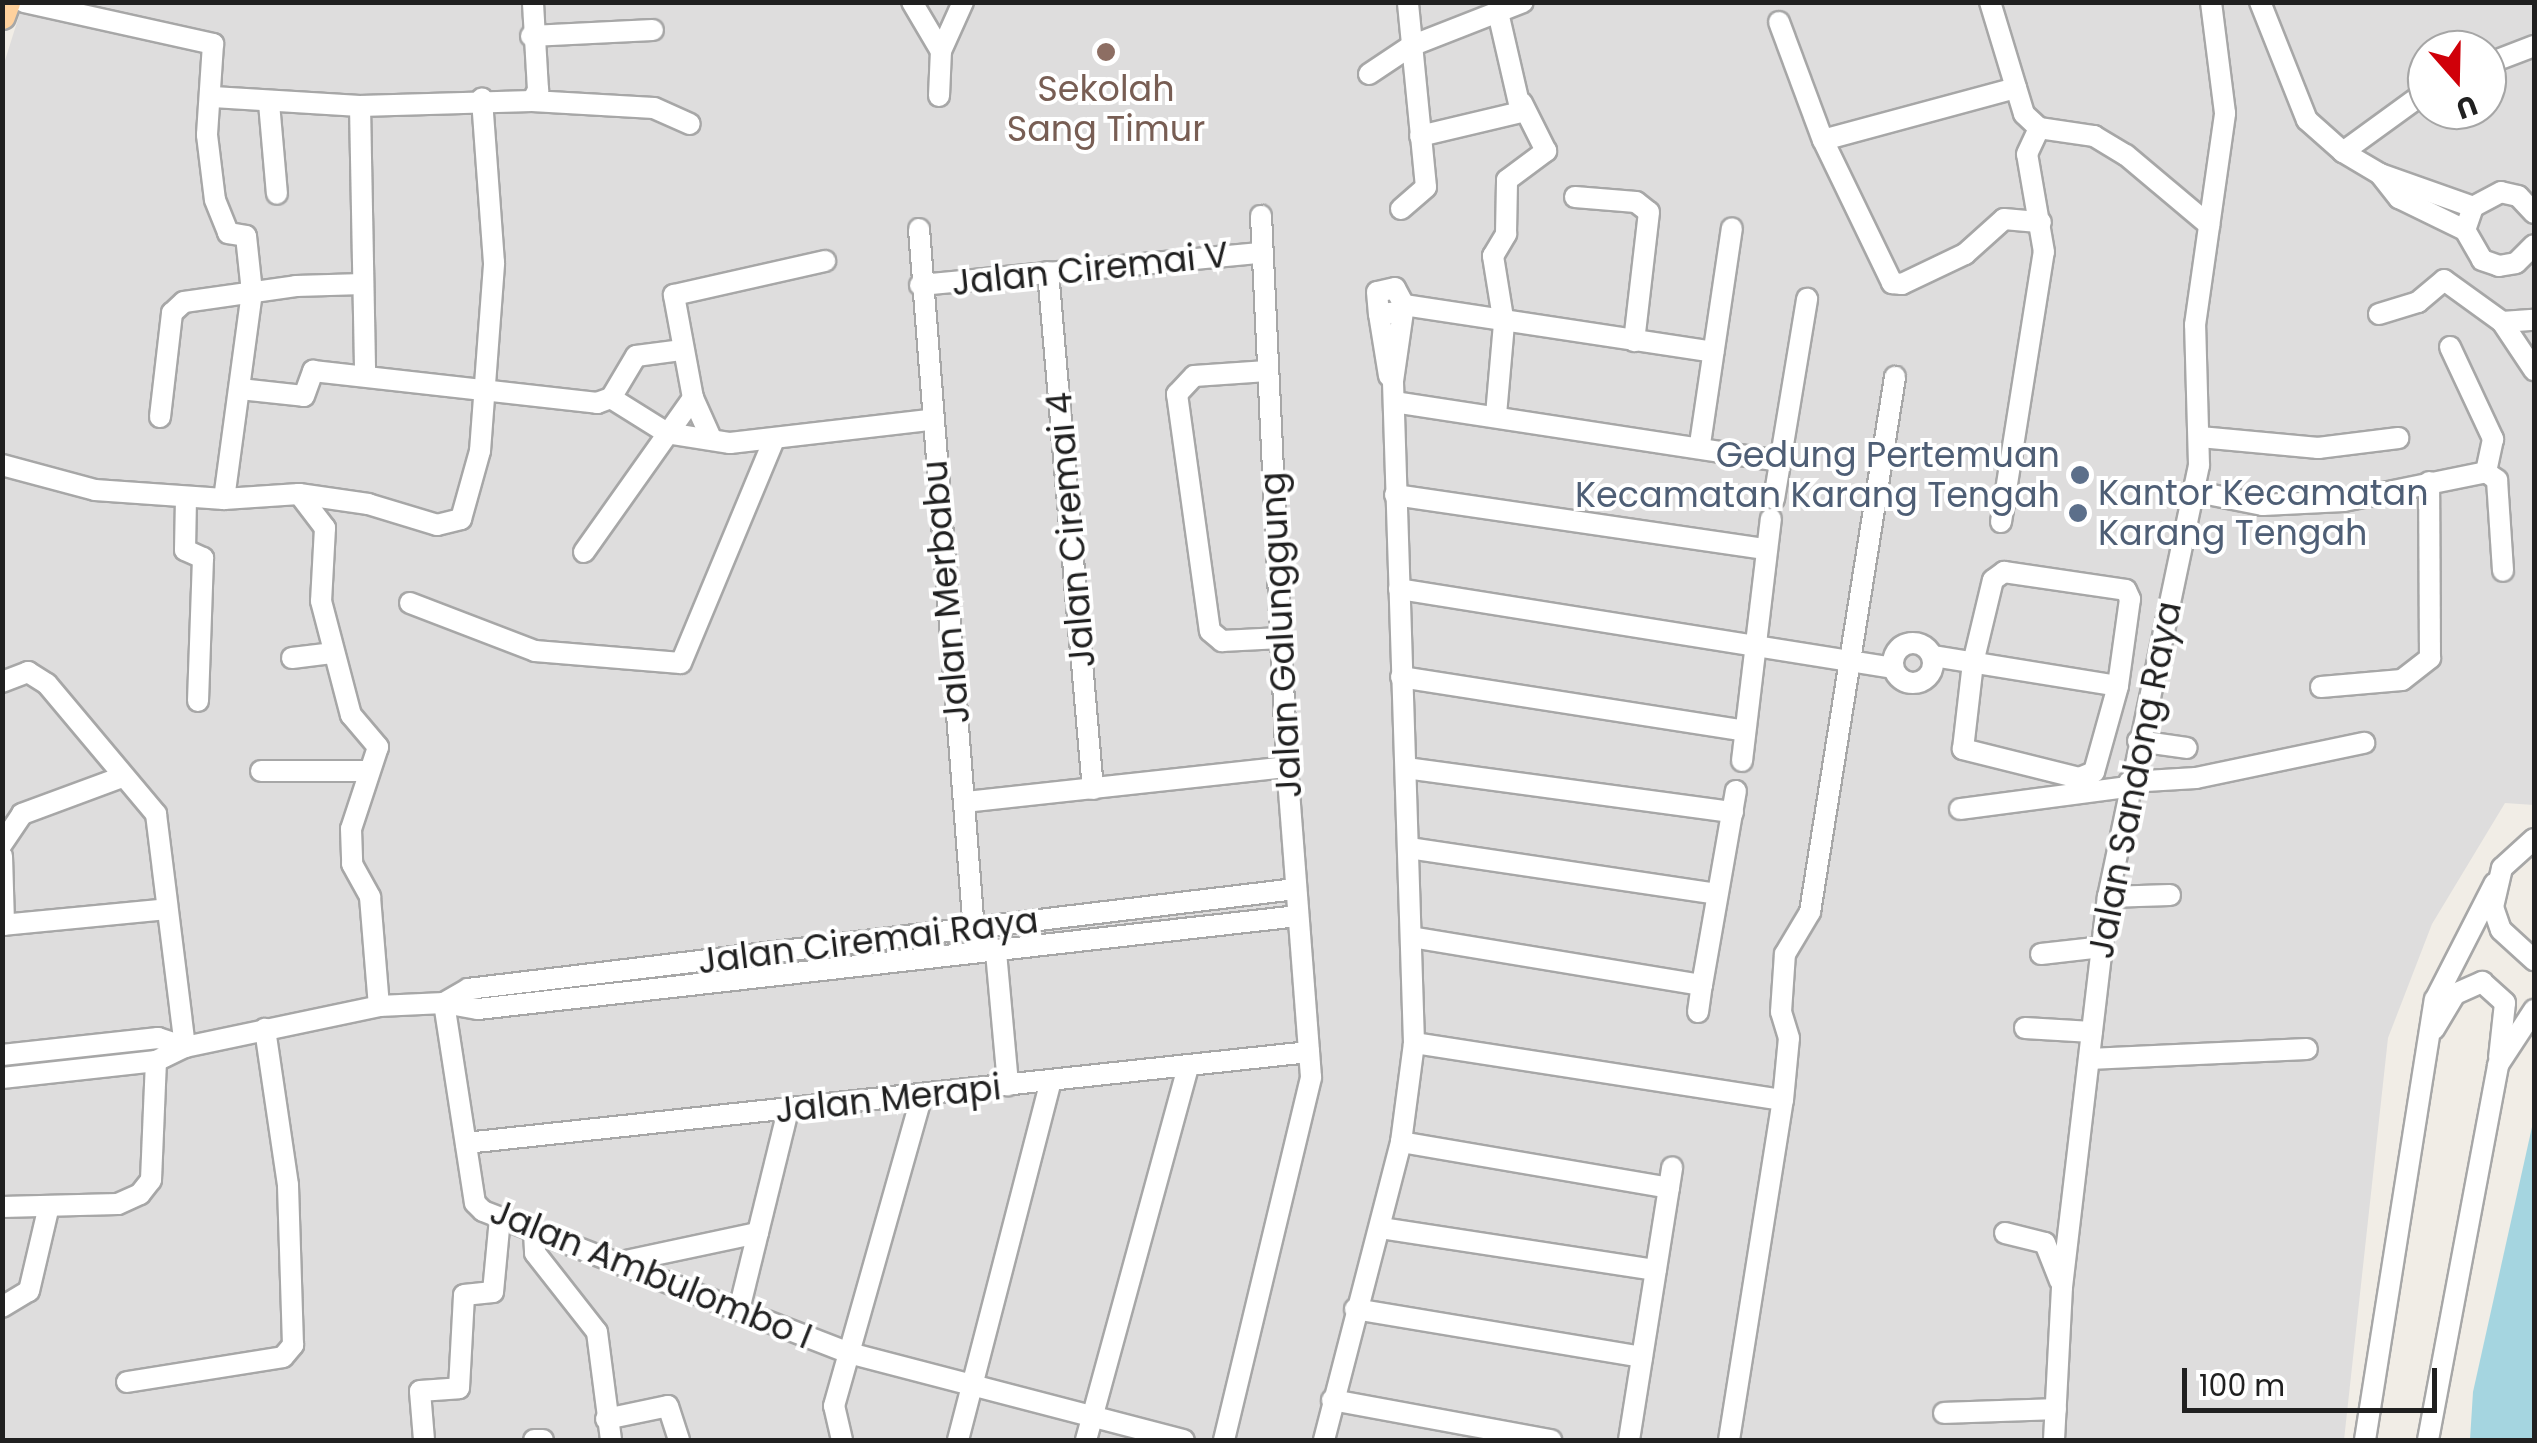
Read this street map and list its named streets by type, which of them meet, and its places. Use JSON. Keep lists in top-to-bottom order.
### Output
{
  "streets": {
    "street": [
      "Jalan Ciremai V",
      "Jalan Ciremai 4",
      "Jalan Merbabu",
      "Jalan Galunggung",
      "Jalan Sandong Raya",
      "Jalan Ciremai Raya",
      "Jalan Merapi",
      "Jalan Ambulombo I"
    ]
  },
  "crossings": [
    ["Jalan Ciremai V", "Jalan Ciremai 4"],
    ["Jalan Ciremai V", "Jalan Merbabu"],
    ["Jalan Ciremai V", "Jalan Galunggung"],
    ["Jalan Merbabu", "Jalan Ciremai Raya"],
    ["Jalan Merbabu", "Jalan Merapi"],
    ["Jalan Galunggung", "Jalan Ciremai Raya"],
    ["Jalan Galunggung", "Jalan Merapi"],
    ["Jalan Ciremai Raya", "Jalan Ambulombo I"],
    ["Jalan Merapi", "Jalan Ambulombo I"]
  ],
  "places": ["Sekolah Sang Timur", "Gedung Pertemuan Kecamatan Karang Tengah", "Kantor Kecamatan Karang Tengah"],
  "scale_bar": "100 m",
  "north": "bottom"
}
